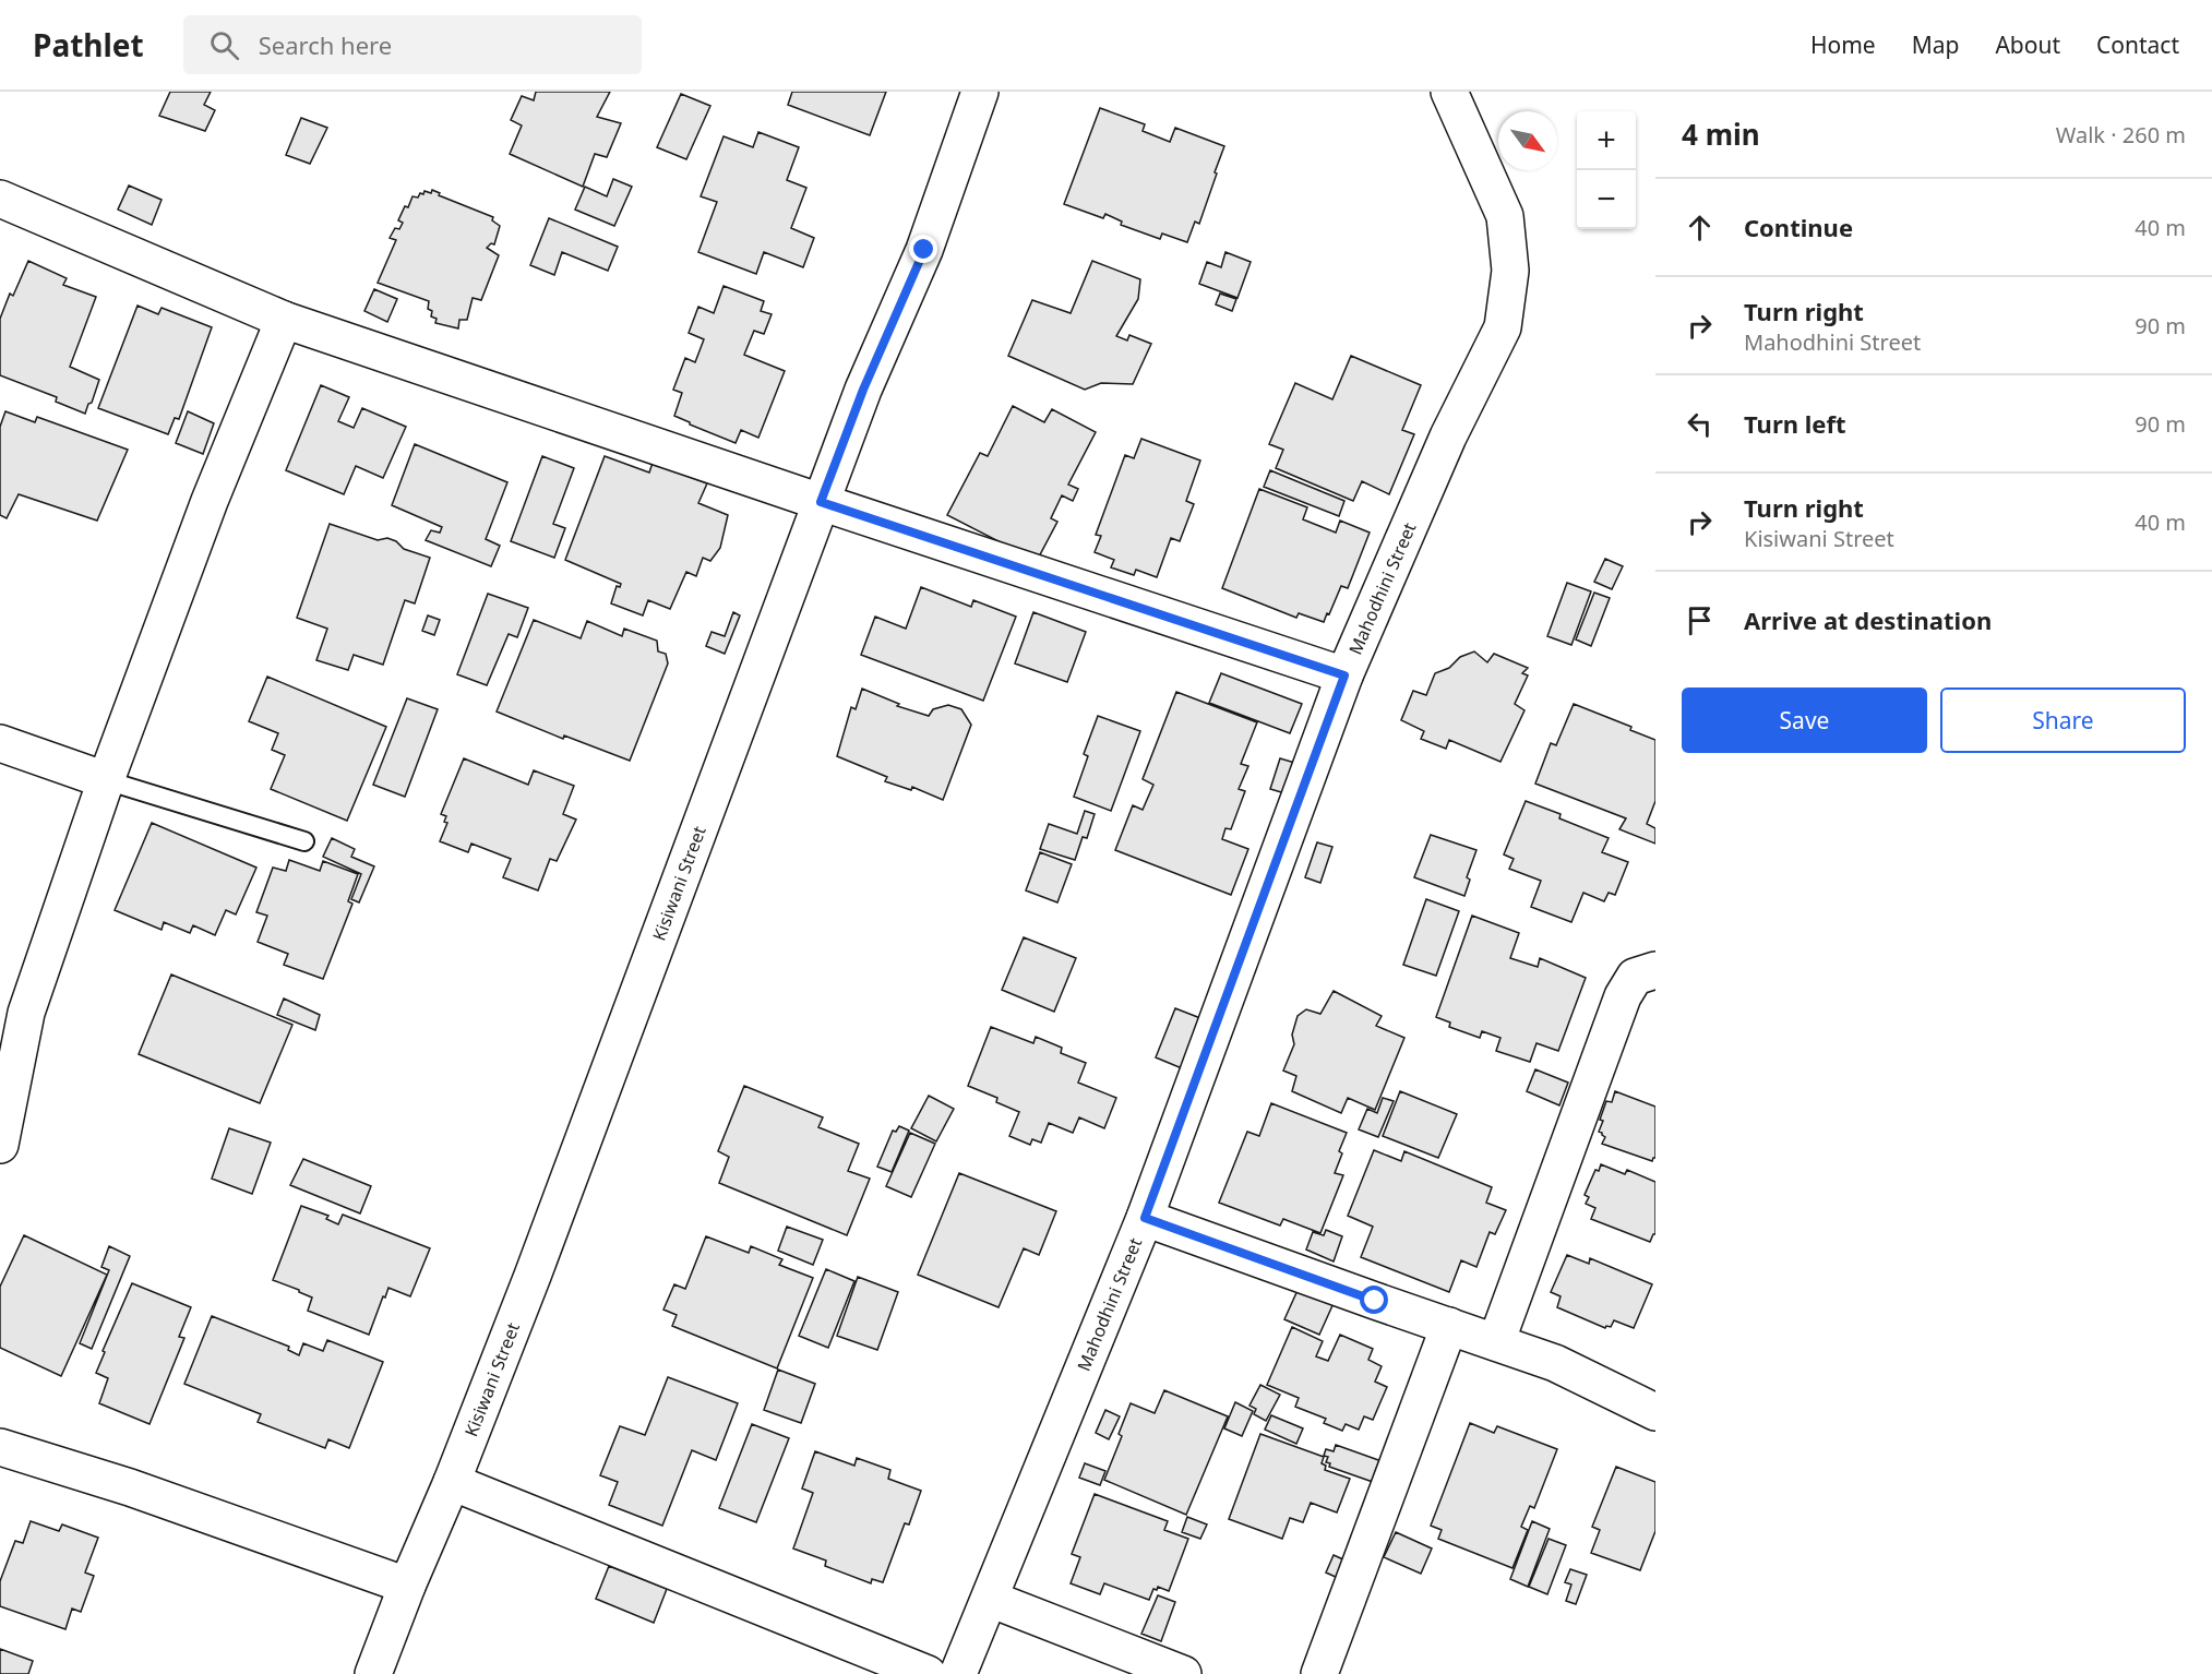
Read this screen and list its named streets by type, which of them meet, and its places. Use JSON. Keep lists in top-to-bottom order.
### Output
{
  "streets": {
    "street": ["Mahodhini Street", "Kisiwani Street"]
  },
  "north": "bottom right",
  "page": {
    "header": "Pathlet",
    "search": "Search here",
    "nav": [
      "Home",
      "Map",
      "About",
      "Contact"
    ],
    "heading": ["4 min", "Walk · 260 m"],
    "map_buttons": ["+", "−"],
    "list": [
      ["Continue", "40 m"],
      ["Turn right", "Mahodhini Street", "90 m"],
      ["Turn left", "90 m"],
      ["Turn right", "Kisiwani Street", "40 m"],
      "Arrive at destination"
    ],
    "buttons": ["Save", "Share"]
  }
}
